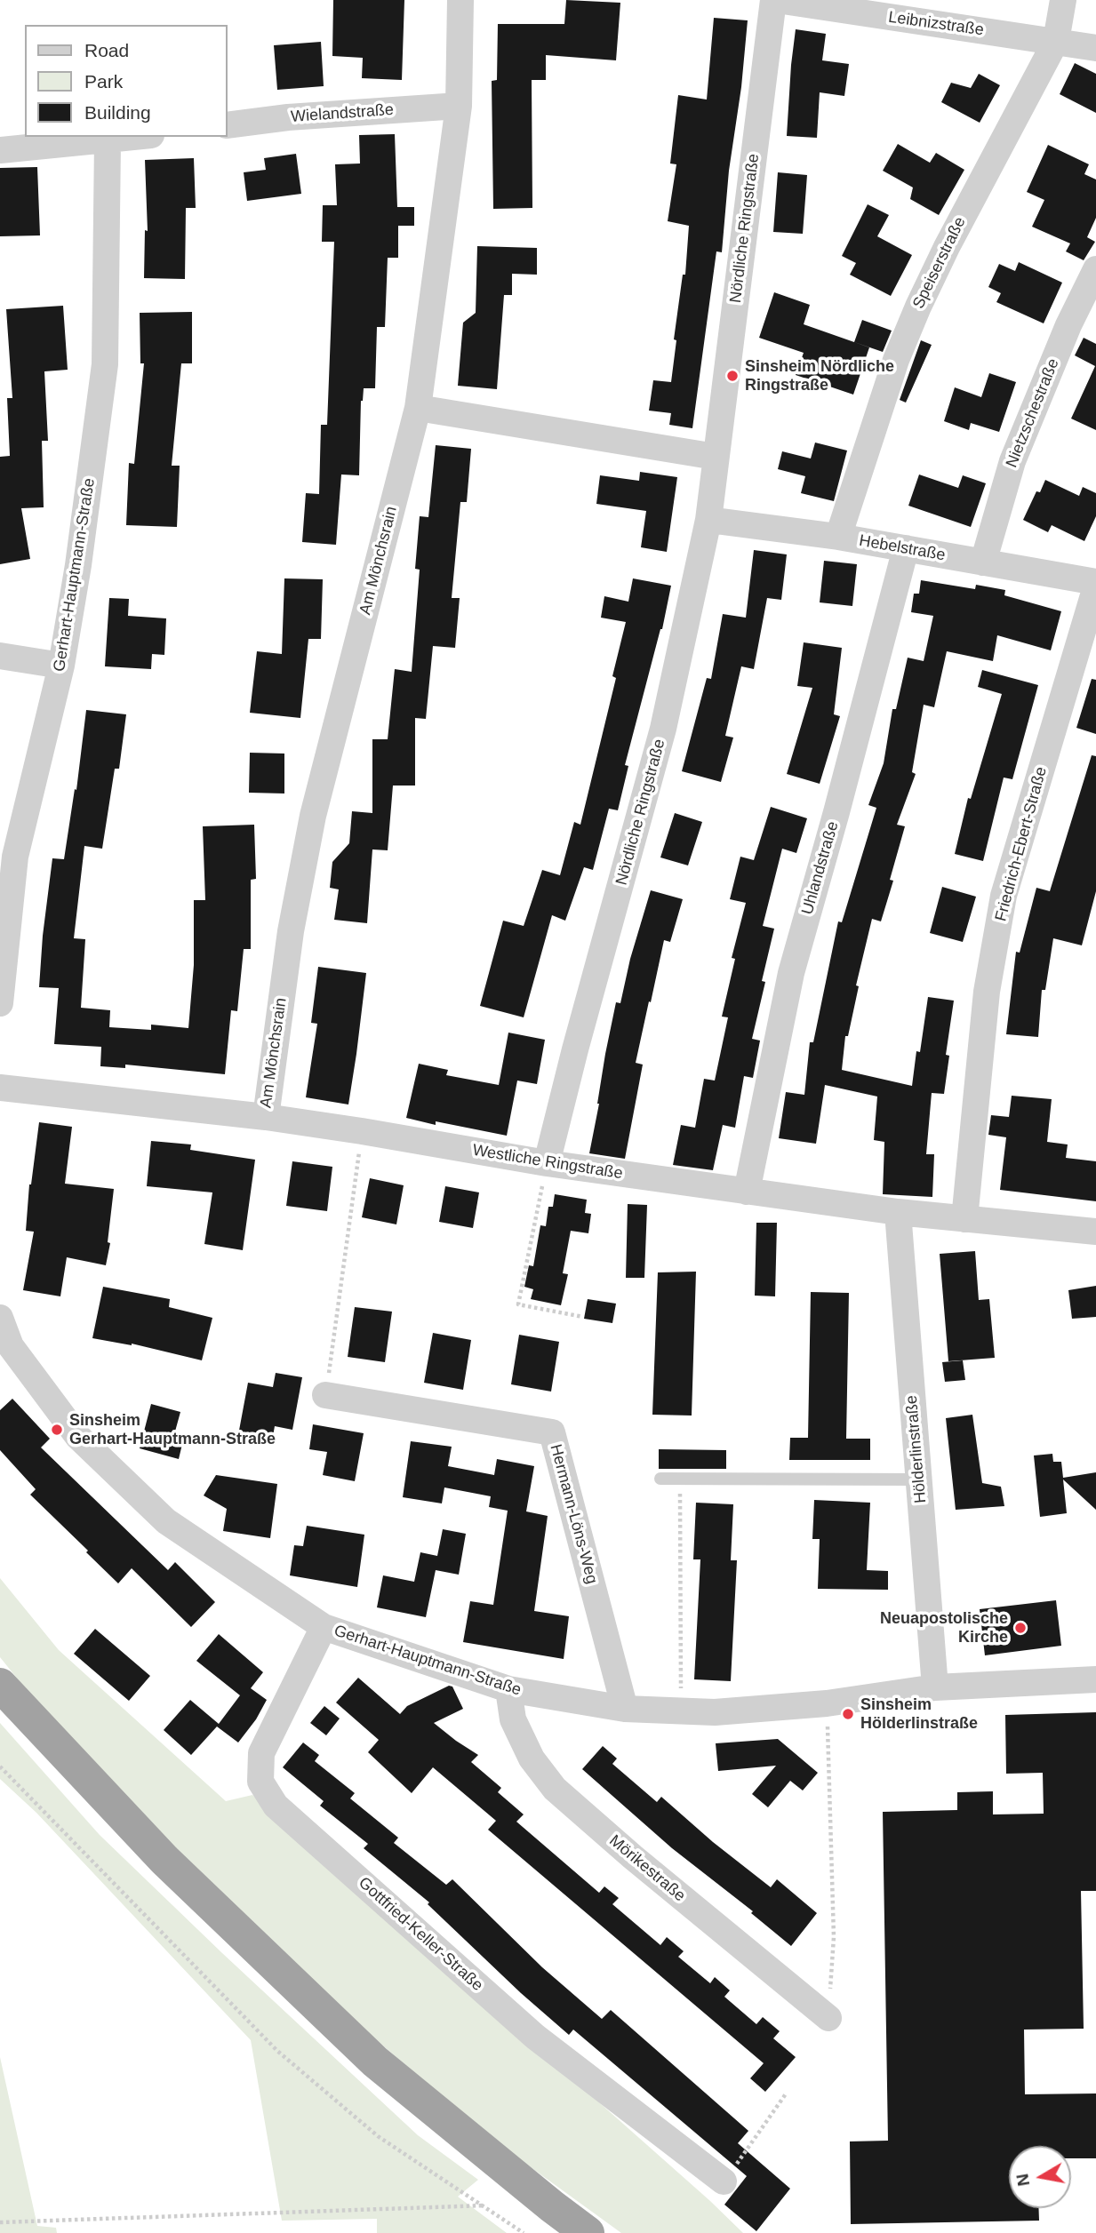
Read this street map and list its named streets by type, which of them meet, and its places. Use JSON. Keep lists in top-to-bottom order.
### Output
{
  "streets": {
    "street": [
      "Leibnizstraße",
      "Wielandstraße",
      "Nördliche Ringstraße",
      "Speiserstraße",
      "Nietzschestraße",
      "Hebelstraße",
      "Am Mönchsrain",
      "Gerhart-Hauptmann-Straße",
      "Friedrich-Ebert-Straße",
      "Uhlandstraße",
      "Westliche Ringstraße",
      "Hölderlinstraße",
      "Hermann-Löns-Weg",
      "Mörikestraße",
      "Gottfried-Keller-Straße"
    ]
  },
  "crossings": [
    ["Leibnizstraße", "Nördliche Ringstraße"],
    ["Leibnizstraße", "Speiserstraße"],
    ["Wielandstraße", "Am Mönchsrain"],
    ["Nördliche Ringstraße", "Hebelstraße"],
    ["Nördliche Ringstraße", "Westliche Ringstraße"],
    ["Speiserstraße", "Hebelstraße"],
    ["Nietzschestraße", "Hebelstraße"],
    ["Hebelstraße", "Uhlandstraße"],
    ["Am Mönchsrain", "Westliche Ringstraße"],
    ["Gerhart-Hauptmann-Straße", "Hölderlinstraße"],
    ["Gerhart-Hauptmann-Straße", "Hermann-Löns-Weg"],
    ["Gerhart-Hauptmann-Straße", "Mörikestraße"],
    ["Gerhart-Hauptmann-Straße", "Gottfried-Keller-Straße"],
    ["Friedrich-Ebert-Straße", "Westliche Ringstraße"],
    ["Uhlandstraße", "Westliche Ringstraße"],
    ["Westliche Ringstraße", "Hölderlinstraße"]
  ],
  "places": [
    "Sinsheim Nördliche Ringstraße",
    "Sinsheim Gerhart-Hauptmann-Straße",
    "Neuapostolische Kirche",
    "Sinsheim Hölderlinstraße"
  ],
  "legend": ["Road", "Park", "Building"],
  "north": "left"
}
